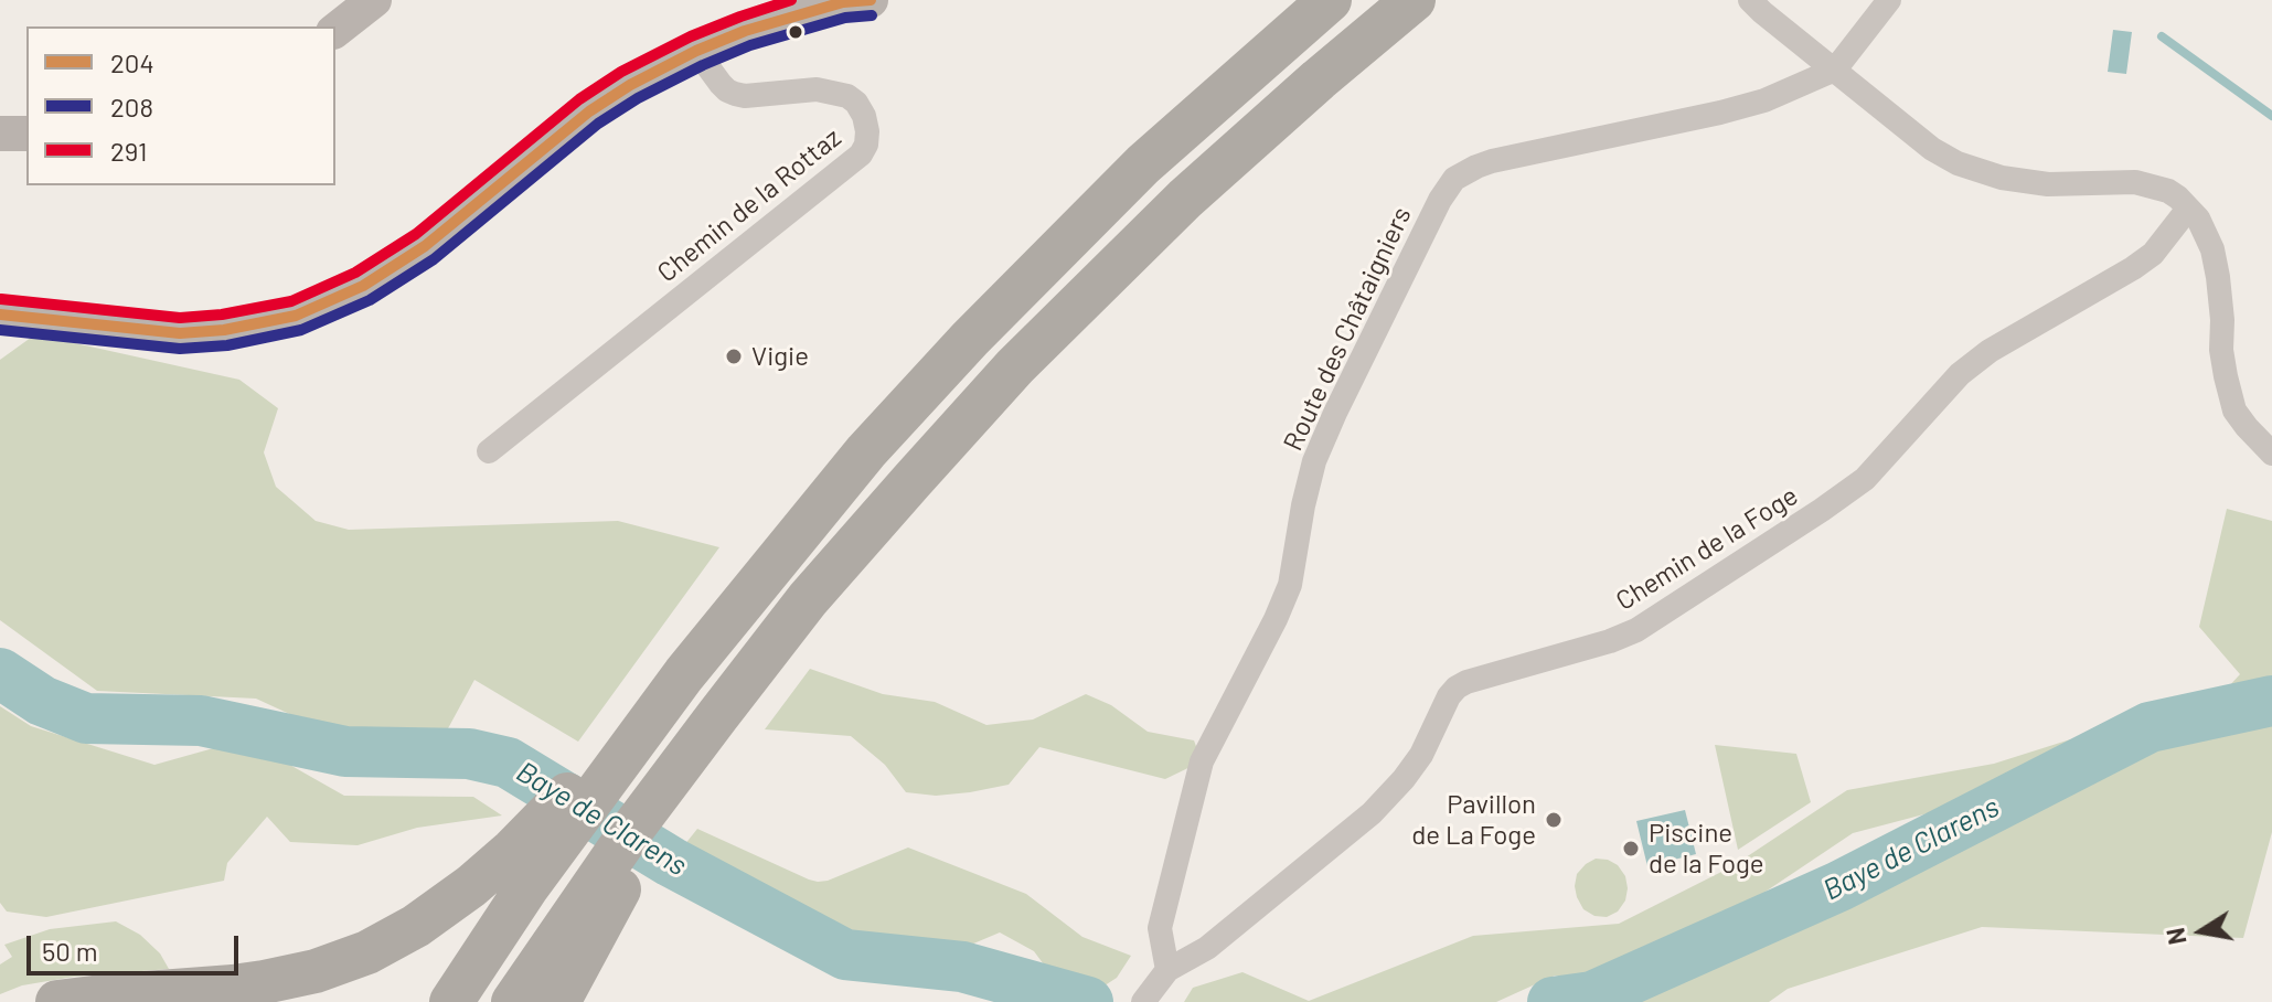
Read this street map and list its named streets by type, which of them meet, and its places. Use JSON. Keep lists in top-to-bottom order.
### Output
{
  "streets": {
    "street": ["Chemin de la Rottaz", "Route des Châtaigniers", "Chemin de la Foge"]
  },
  "crossings": [
    ["Route des Châtaigniers", "Chemin de la Foge"]
  ],
  "water": ["Baye de Clarens"],
  "places": ["Vigie", "Pavillon de La Foge", "Piscine de la Foge"],
  "lines": ["transit line 204", "transit line 291", "transit line 208"],
  "legend": ["204", "208", "291"],
  "scale_bar": "50 m",
  "north": "left"
}
